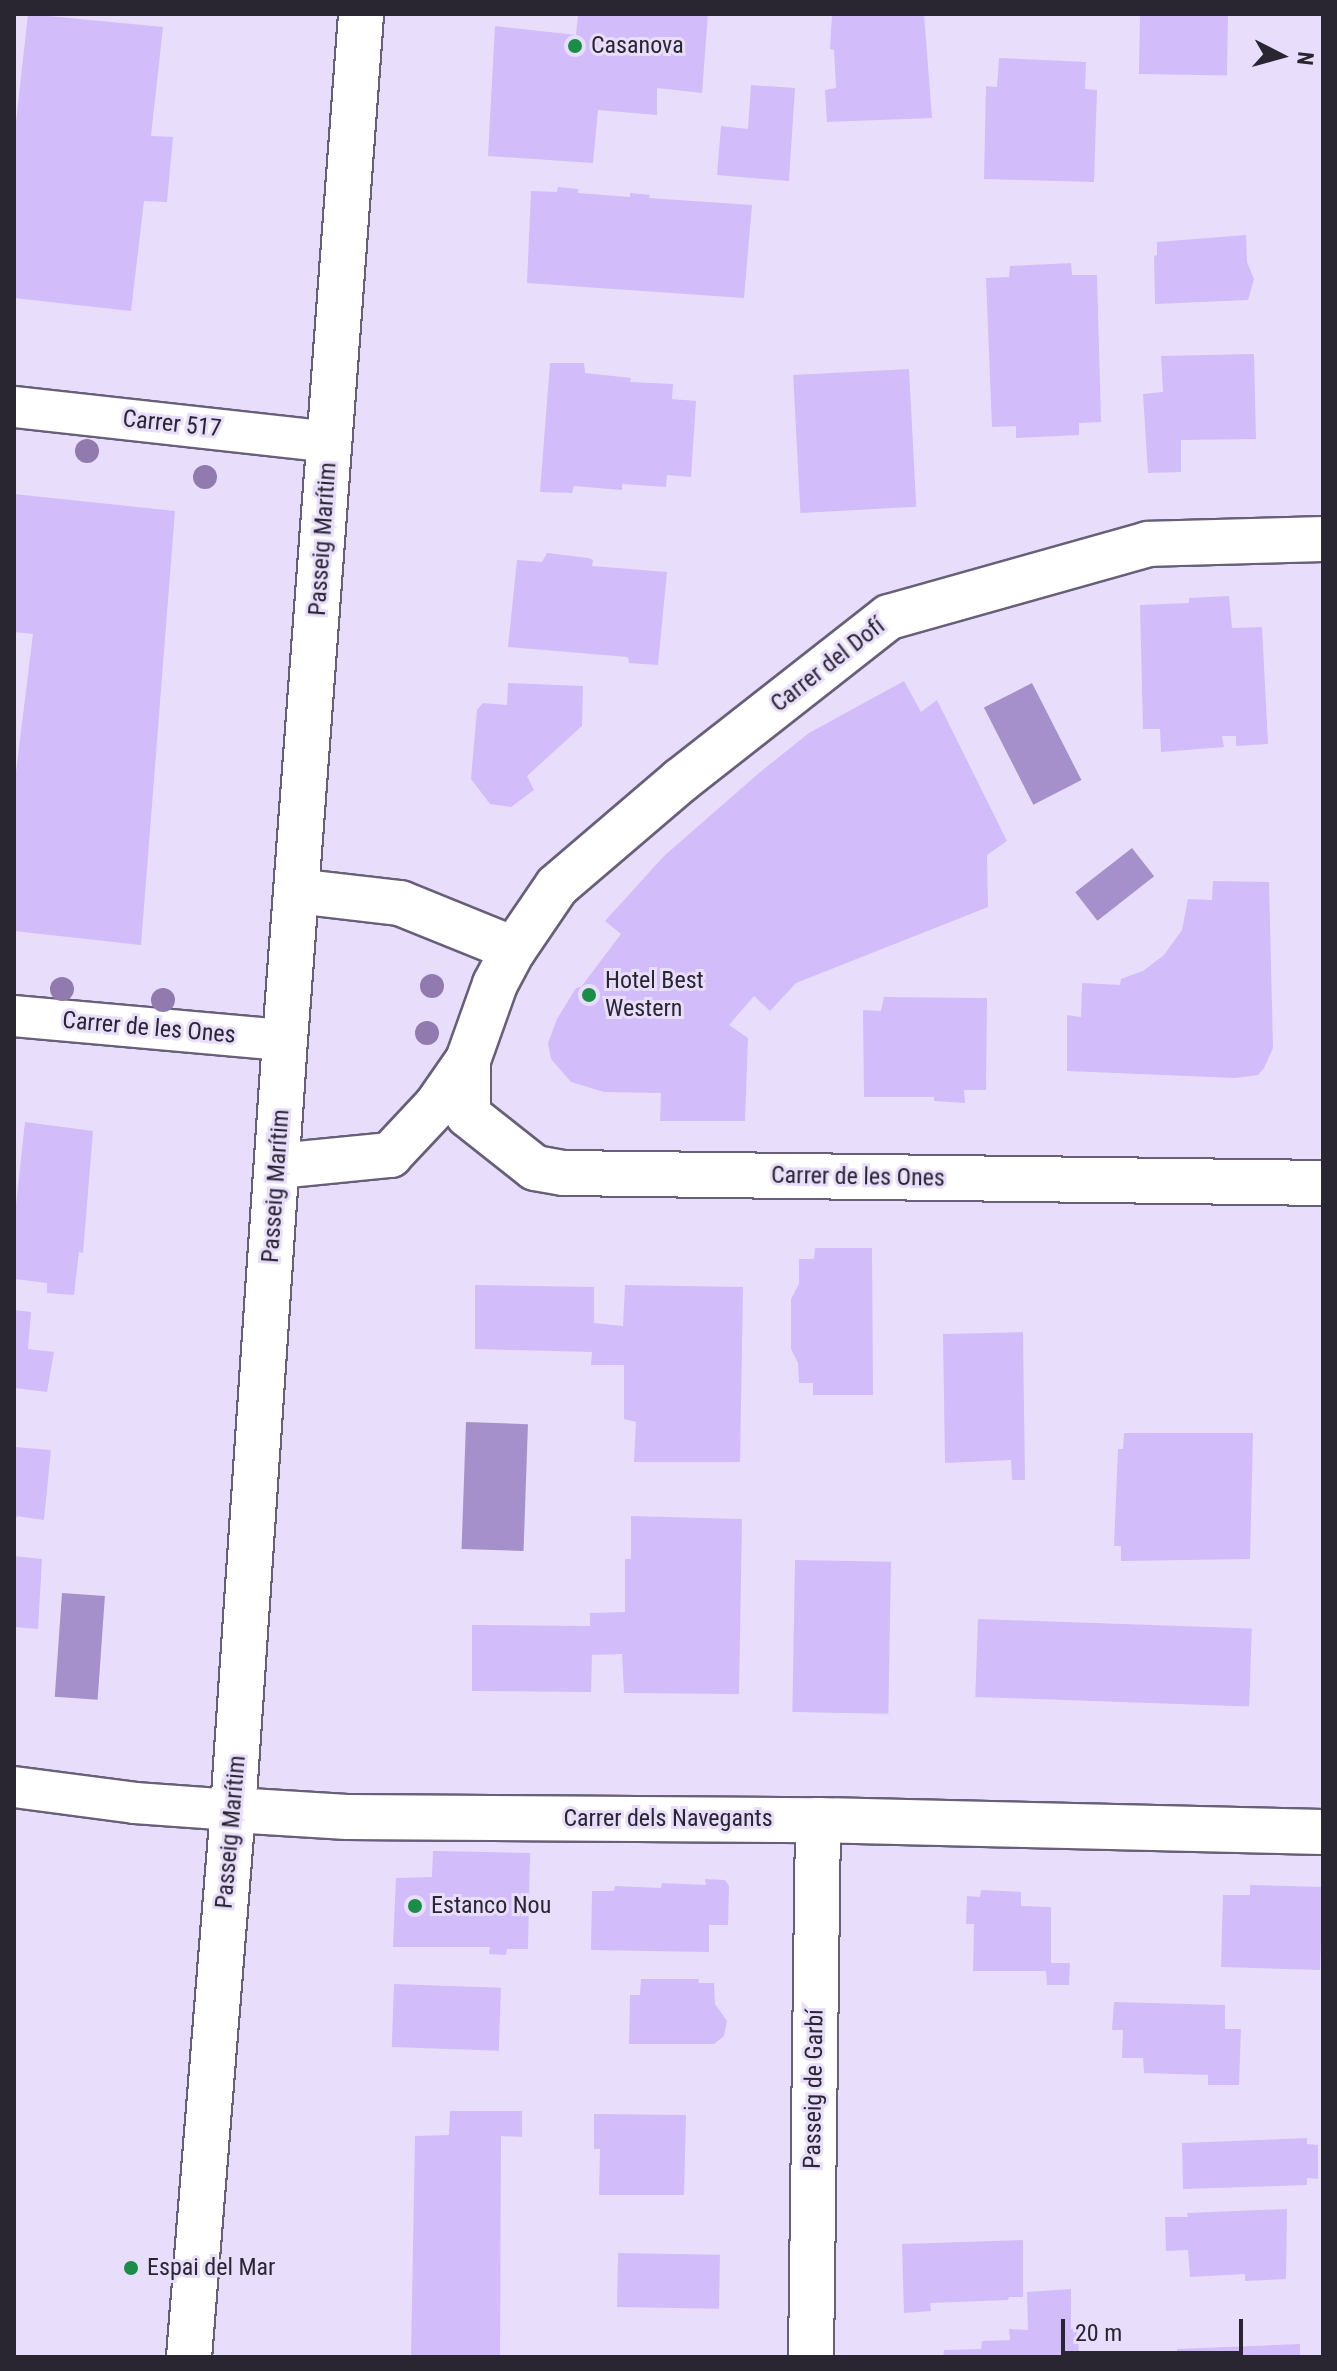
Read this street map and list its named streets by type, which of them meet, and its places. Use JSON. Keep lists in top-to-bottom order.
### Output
{
  "streets": {
    "street": [
      "Carrer 517",
      "Passeig Marítim",
      "Carrer del Dofí",
      "Carrer de les Ones",
      "Carrer dels Navegants",
      "Passeig de Garbí"
    ]
  },
  "crossings": [
    ["Carrer 517", "Passeig Marítim"],
    ["Passeig Marítim", "Carrer del Dofí"],
    ["Passeig Marítim", "Carrer de les Ones"],
    ["Passeig Marítim", "Carrer dels Navegants"],
    ["Carrer del Dofí", "Carrer de les Ones"],
    ["Carrer dels Navegants", "Passeig de Garbí"]
  ],
  "places": [
    "Casanova",
    "Hotel Best Western",
    "Estanco Nou",
    "Espai del Mar"
  ],
  "scale_bar": "20 m",
  "north": "right"
}
